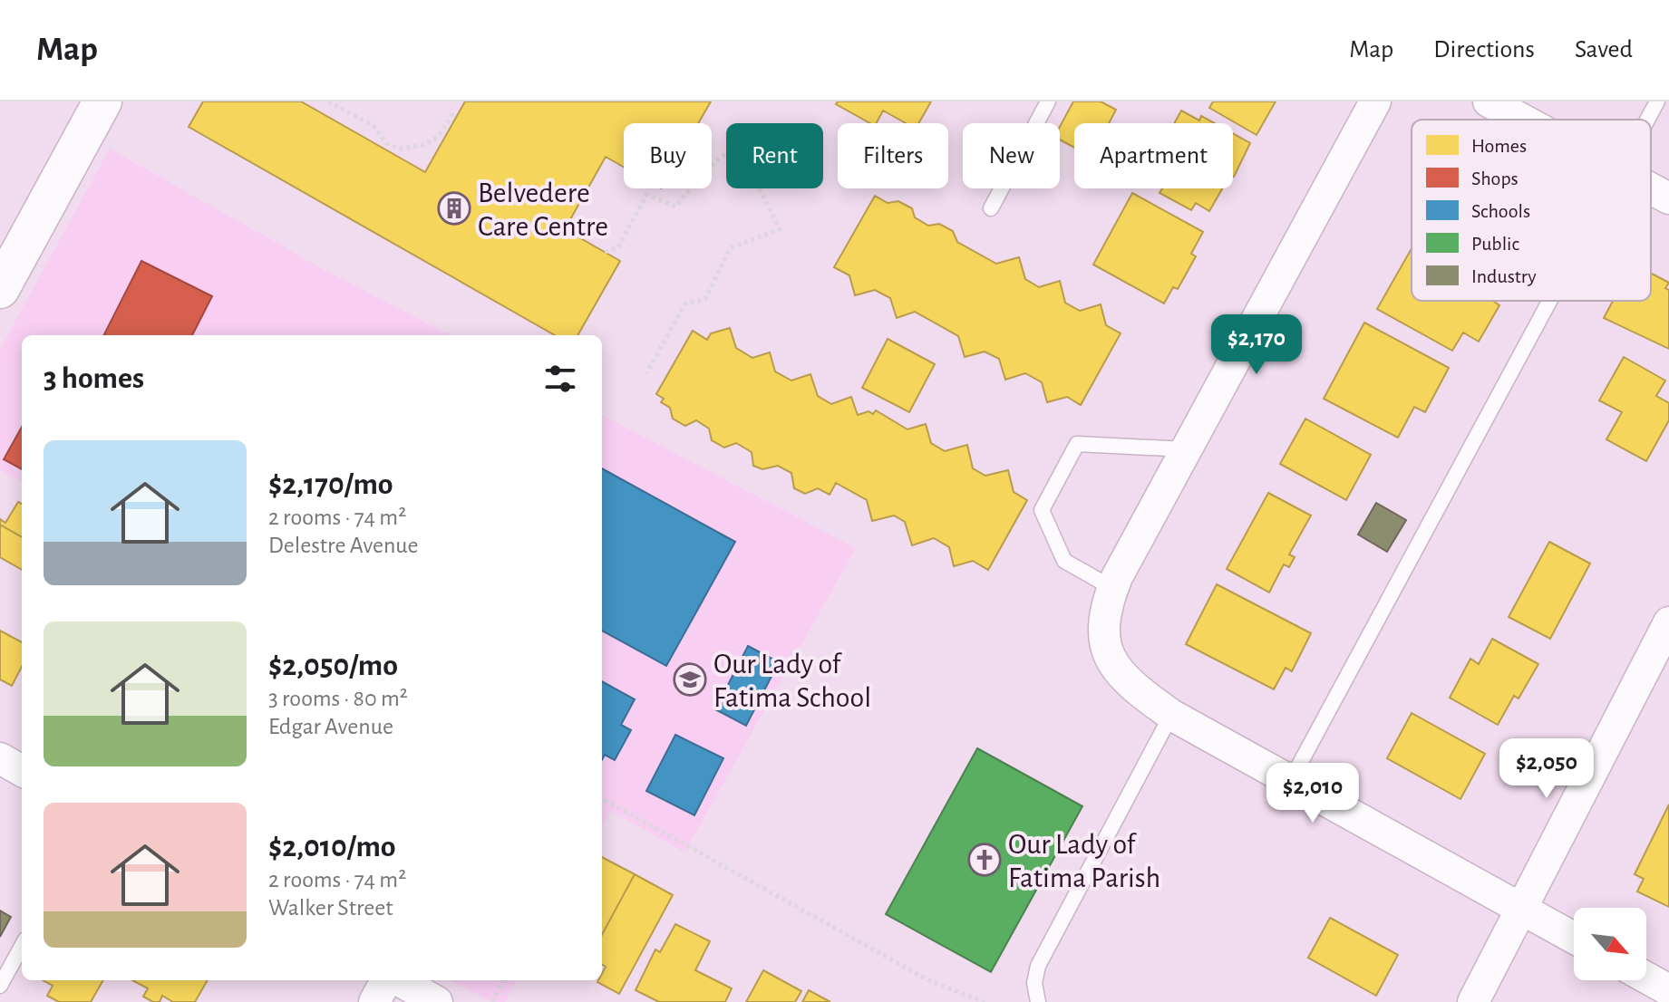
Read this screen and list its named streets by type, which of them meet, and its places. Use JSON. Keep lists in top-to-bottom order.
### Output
{
  "places": {
    "building": ["Belvedere Care Centre"],
    "school or university": ["Our Lady of Fatima School"],
    "church": ["Our Lady of Fatima Parish"]
  },
  "legend": [
    "Homes",
    "Shops",
    "Schools",
    "Public",
    "Industry"
  ],
  "north": "bottom right",
  "page": {
    "header": "Map",
    "nav": ["Map", "Directions", "Saved"],
    "chip": [
      "Buy",
      "Rent",
      "Filters",
      "New",
      "Apartment"
    ],
    "price": ["$2,170", "$2,050", "$2,010"],
    "heading": "3 homes",
    "list": [
      {
        "name": "$2,170/mo",
        "note": "2 rooms · 74 m² · Delestre Avenue"
      },
      {
        "name": "$2,050/mo",
        "note": "3 rooms · 80 m² · Edgar Avenue"
      },
      {
        "name": "$2,010/mo",
        "note": "2 rooms · 74 m² · Walker Street"
      }
    ]
  }
}
